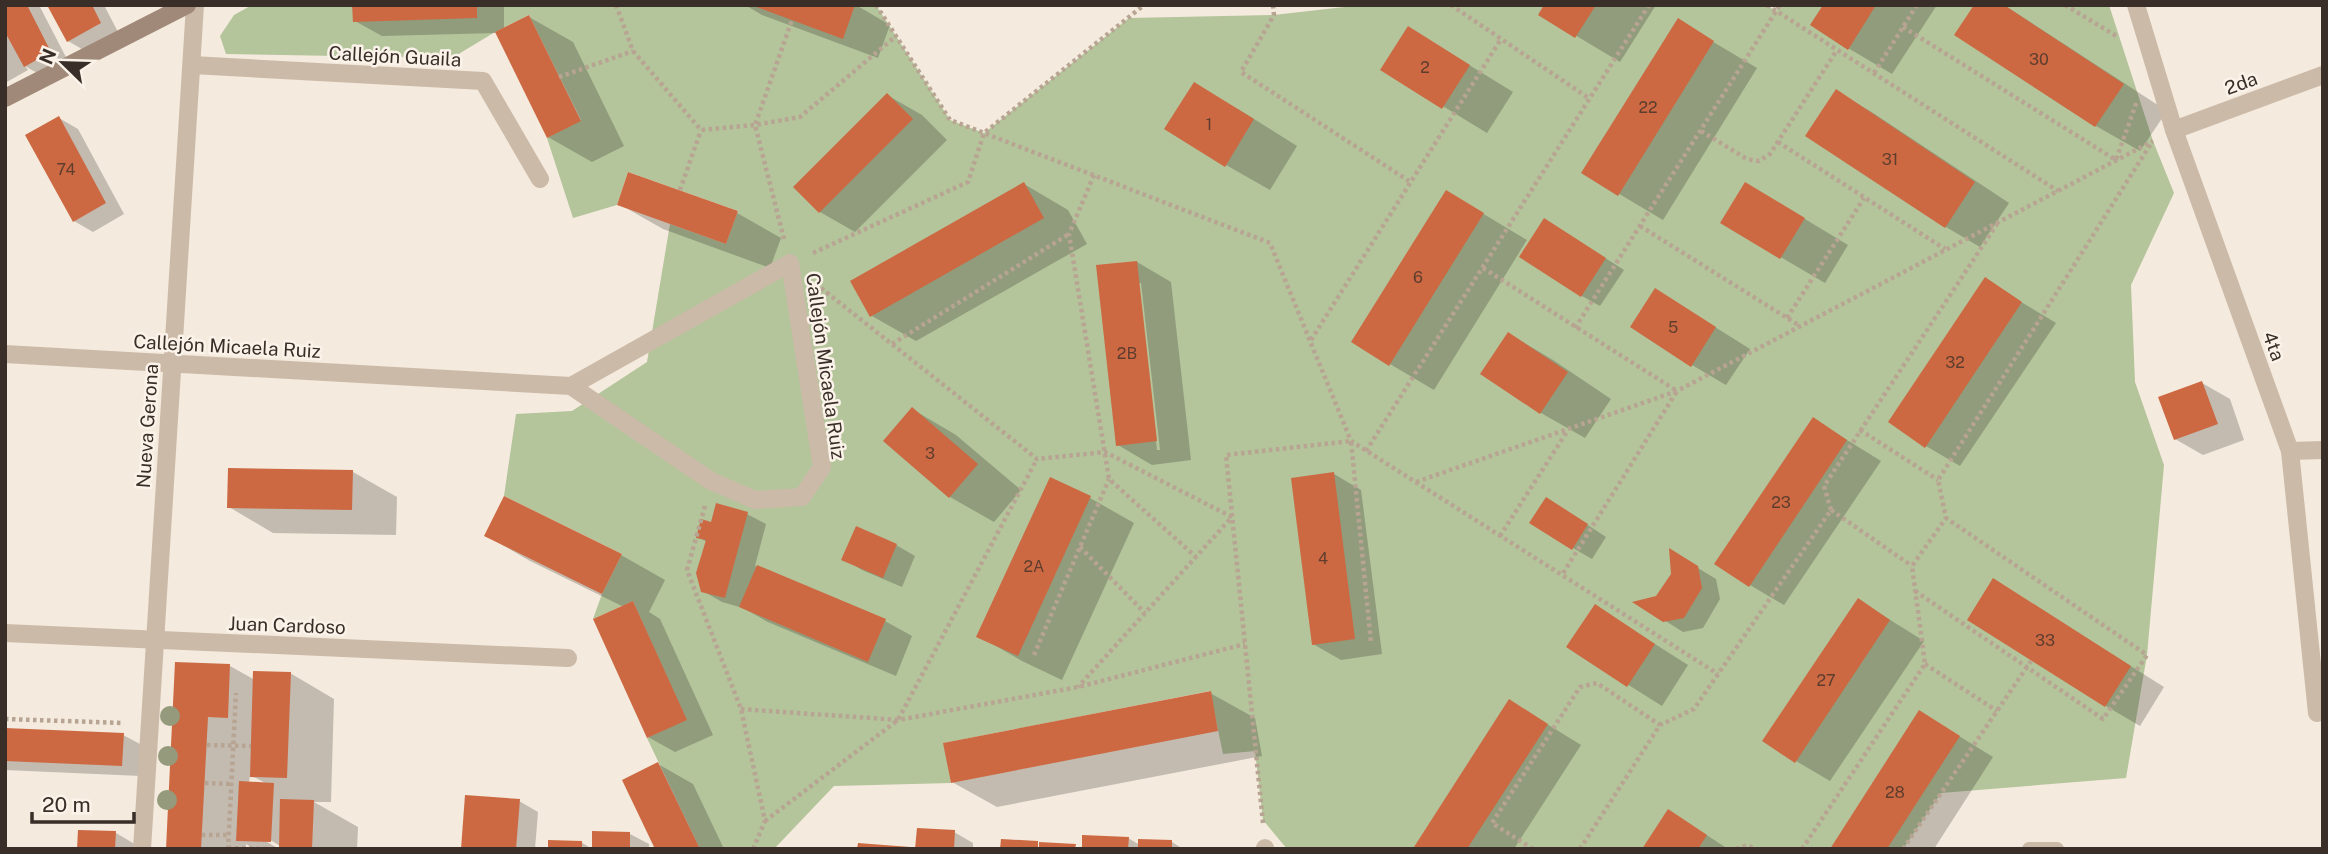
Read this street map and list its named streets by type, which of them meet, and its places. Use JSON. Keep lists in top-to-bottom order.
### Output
{
  "streets": {
    "street": [
      "Callejón Guaila",
      "2da",
      "Callejón Micaela Ruiz",
      "4ta",
      "Nueva Gerona",
      "Juan Cardoso"
    ]
  },
  "crossings": [
    ["Callejón Guaila", "Nueva Gerona"],
    ["2da", "4ta"],
    ["Callejón Micaela Ruiz", "Nueva Gerona"],
    ["Nueva Gerona", "Juan Cardoso"]
  ],
  "house_numbers": [
    "30",
    "2",
    "22",
    "1",
    "31",
    "74",
    "6",
    "5",
    "2B",
    "32",
    "3",
    "23",
    "4",
    "2A",
    "33",
    "27",
    "28"
  ],
  "scale_bar": "20 m",
  "north": "top left"
}
